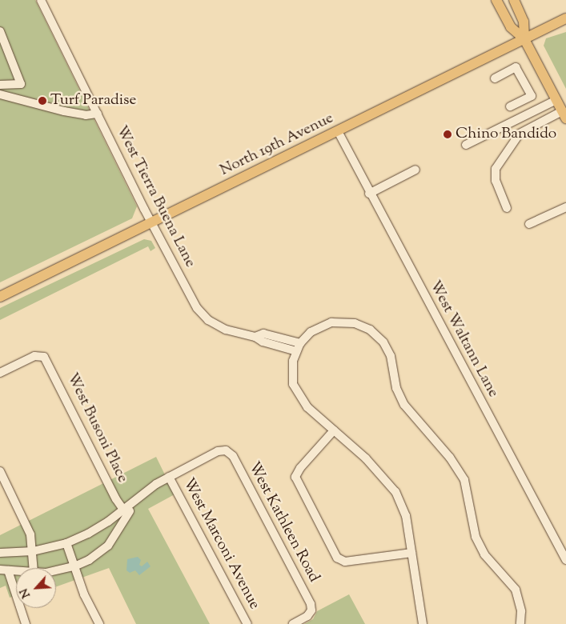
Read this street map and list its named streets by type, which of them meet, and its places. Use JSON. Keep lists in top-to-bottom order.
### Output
{
  "streets": {
    "main road": ["North 19th Avenue"],
    "street": [
      "West Tierra Buena Lane",
      "West Waltann Lane",
      "West Busoni Place",
      "West Kathleen Road",
      "West Marconi Avenue"
    ]
  },
  "crossings": [
    ["North 19th Avenue", "West Tierra Buena Lane"],
    ["North 19th Avenue", "West Waltann Lane"],
    ["West Kathleen Road", "West Marconi Avenue"]
  ],
  "places": ["Turf Paradise", "Chino Bandido"],
  "north": "bottom left"
}
